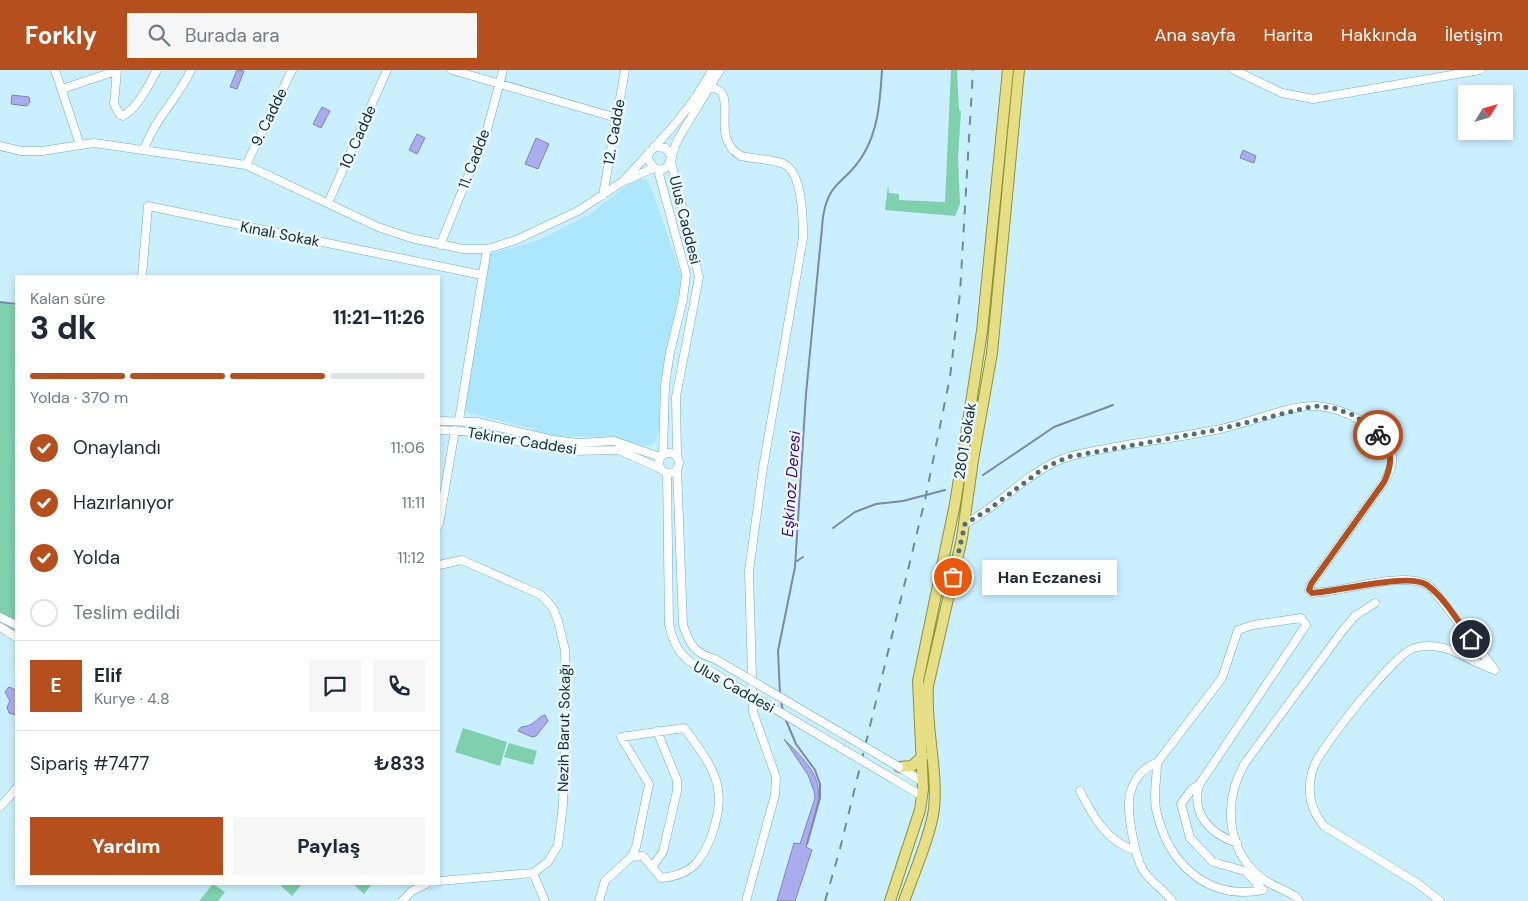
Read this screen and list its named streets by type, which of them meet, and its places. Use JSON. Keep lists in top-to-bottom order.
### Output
{
  "streets": {
    "main road": ["2801 Sokak"],
    "street": [
      "9. Cadde",
      "12. Cadde",
      "10. Cadde",
      "11. Cadde",
      "Ulus Caddesi",
      "Kınalı Sokak",
      "Tekiner Caddesi",
      "Nezih Barut Sokağı"
    ]
  },
  "crossings": [
    ["Ulus Caddesi", "Tekiner Caddesi"],
    ["Ulus Caddesi", "2801 Sokak"]
  ],
  "water": ["Eşkinoz Deresi"],
  "places": ["Han Eczanesi"],
  "north": "top right",
  "page": {
    "header": "Forkly",
    "search": "Burada ara",
    "nav": [
      "Ana sayfa",
      "Harita",
      "Hakkında",
      "İletişim"
    ],
    "heading": ["3 dk", "Kalan süre", "11:21–11:26"],
    "panel": [
      "Elif",
      "Kurye · 4.8",
      "Sipariş #7477",
      "₺833"
    ],
    "bar": "Yolda · 370 m",
    "list": [
      ["Onaylandı", "11:06"],
      ["Hazırlanıyor", "11:11"],
      ["Yolda", "11:12"],
      "Teslim edildi"
    ],
    "bubble": "Han Eczanesi",
    "round": "E",
    "buttons": ["Yardım", "Paylaş"]
  }
}
